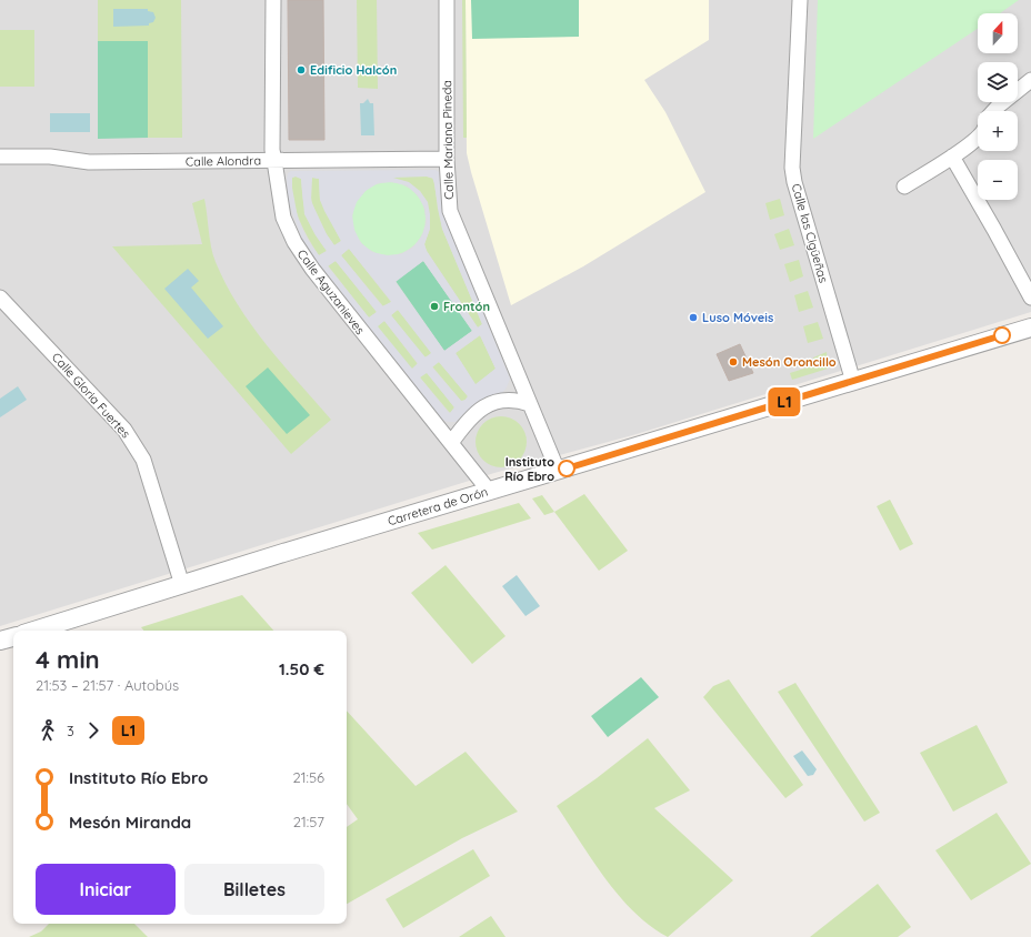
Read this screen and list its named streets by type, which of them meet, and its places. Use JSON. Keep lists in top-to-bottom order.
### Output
{
  "streets": {
    "street": [
      "Calle Mariana Pineda",
      "Calle Alondra",
      "Calle las Cigüeñas",
      "Calle Aguzanieves",
      "Calle Gloria Fuertes",
      "Carretera de Orón"
    ]
  },
  "crossings": [
    ["Calle Mariana Pineda", "Calle Alondra"],
    ["Calle Mariana Pineda", "Carretera de Orón"],
    ["Calle Alondra", "Calle Aguzanieves"],
    ["Calle las Cigüeñas", "Carretera de Orón"],
    ["Calle Aguzanieves", "Carretera de Orón"],
    ["Calle Gloria Fuertes", "Carretera de Orón"]
  ],
  "places": [
    "Edificio Halcón",
    "Frontón",
    "Luso Móveis",
    "Mesón Oroncillo",
    "Instituto Río Ebro"
  ],
  "lines": ["bus line L1"],
  "north": "top",
  "page": {
    "on_map": "L1",
    "map_buttons": ["+", "−"],
    "heading": ["4 min", "21:53 – 21:57 · Autobús", "1.50 €"],
    "legs": ["3", "L1"],
    "list": [
      {
        "name": "Instituto Río Ebro",
        "value": "21:56"
      },
      {
        "name": "Mesón Miranda",
        "value": "21:57"
      }
    ],
    "buttons": ["Iniciar", "Billetes"]
  }
}
